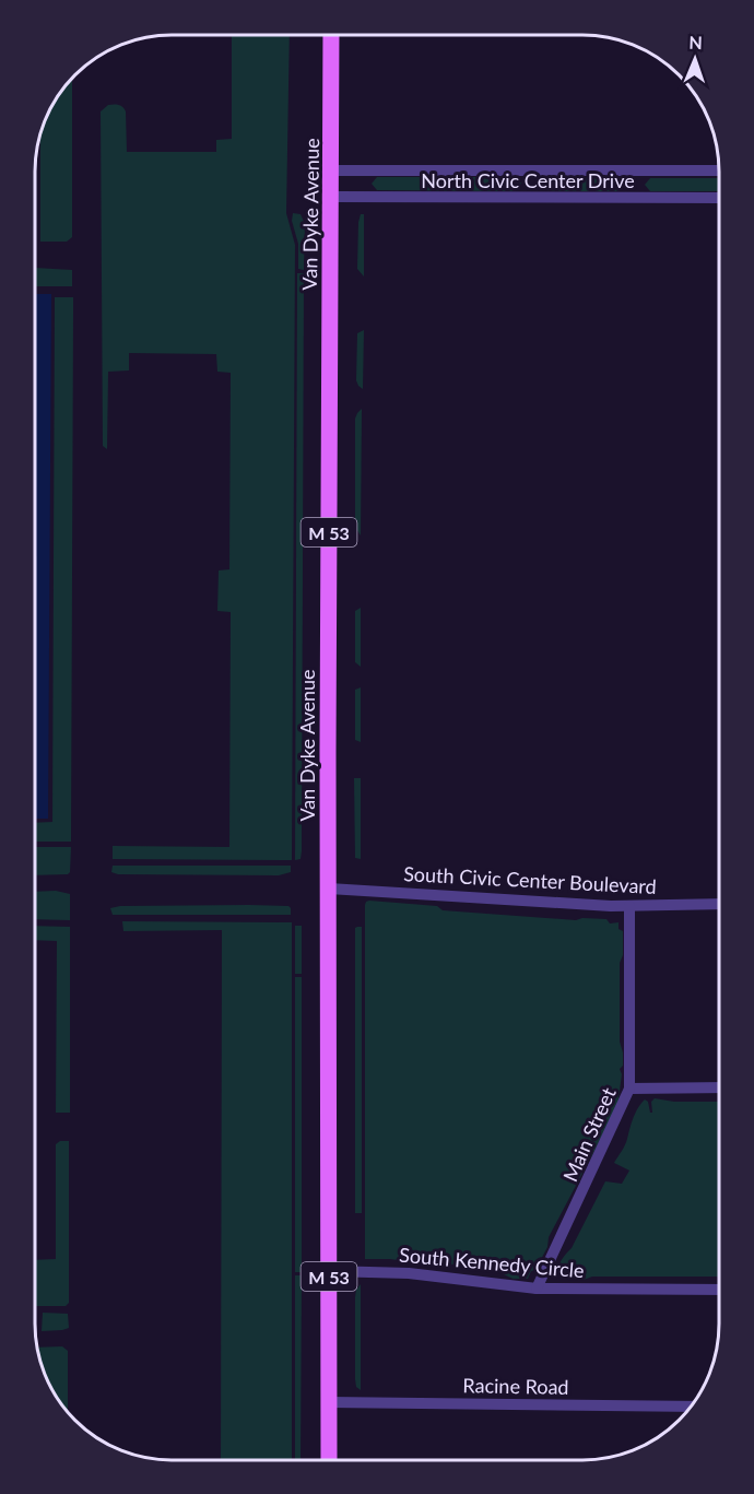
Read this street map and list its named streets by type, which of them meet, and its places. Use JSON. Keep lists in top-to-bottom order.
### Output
{
  "streets": {
    "main road": ["Van Dyke Avenue", "M 53"],
    "street": [
      "North Civic Center Drive",
      "South Civic Center Boulevard",
      "Main Street",
      "South Kennedy Circle",
      "Racine Road"
    ]
  },
  "crossings": [
    ["North Civic Center Drive", "Van Dyke Avenue"],
    ["Van Dyke Avenue", "South Civic Center Boulevard"],
    ["Van Dyke Avenue", "South Kennedy Circle"],
    ["Van Dyke Avenue", "Racine Road"],
    ["South Civic Center Boulevard", "Main Street"],
    ["Main Street", "South Kennedy Circle"]
  ],
  "north": "top"
}
